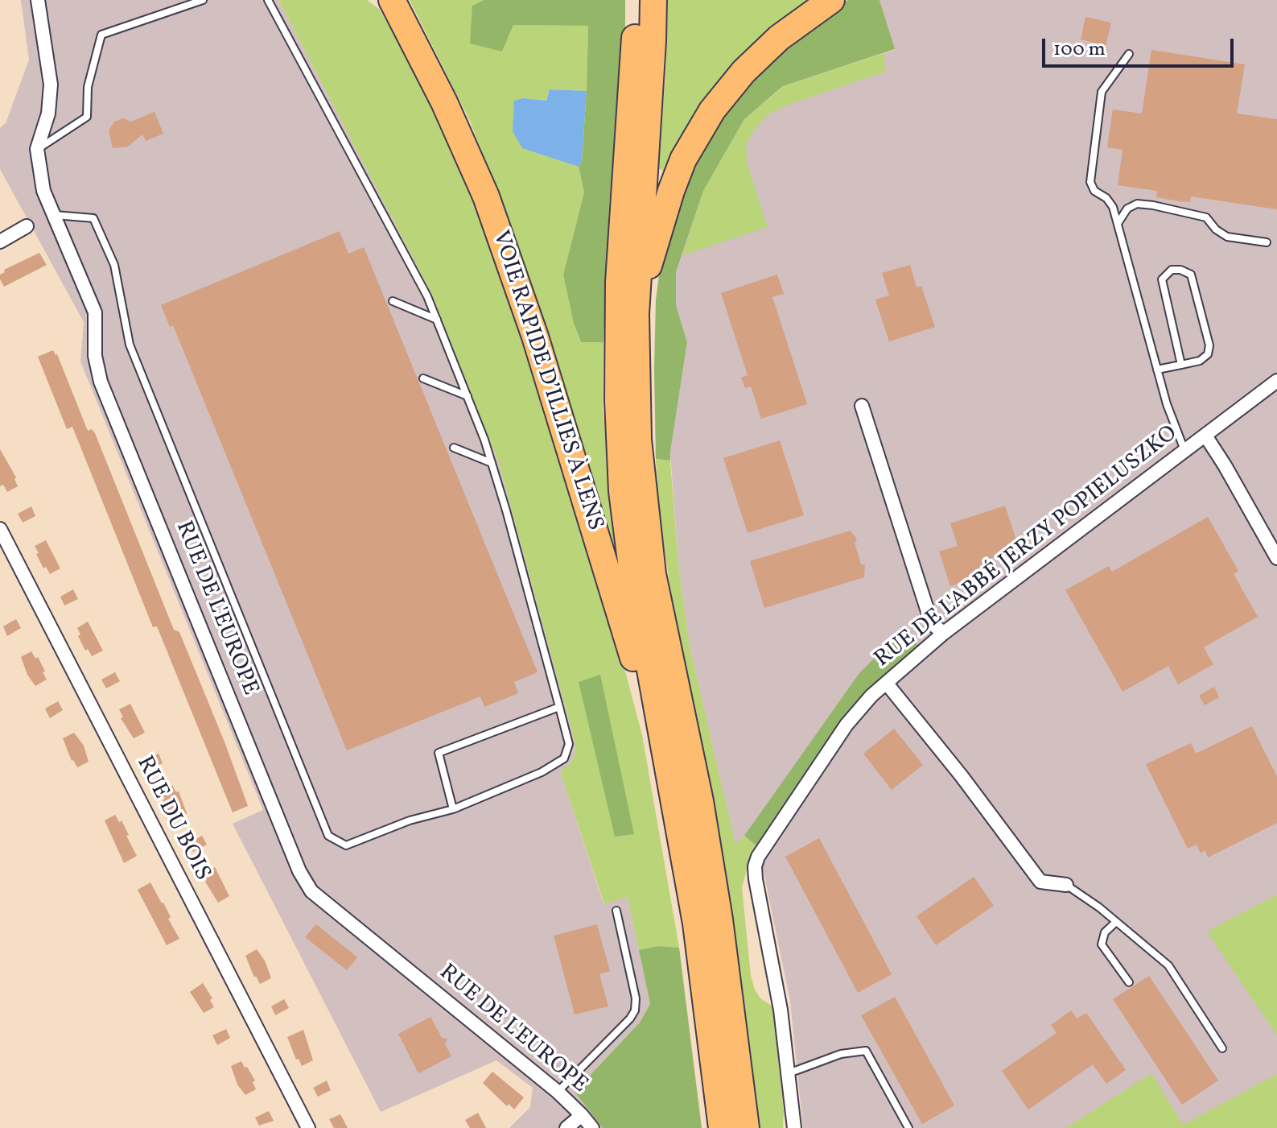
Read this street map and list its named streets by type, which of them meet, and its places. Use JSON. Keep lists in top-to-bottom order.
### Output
{
  "streets": {
    "highway": ["VOIE RAPIDE D’ILLIES À LENS"],
    "street": ["RUE DE L'ABBÉ JERZY POPIELUSZKO", "RUE DE L'EUROPE", "RUE DU BOIS"]
  },
  "scale_bar": "100 m"
}
